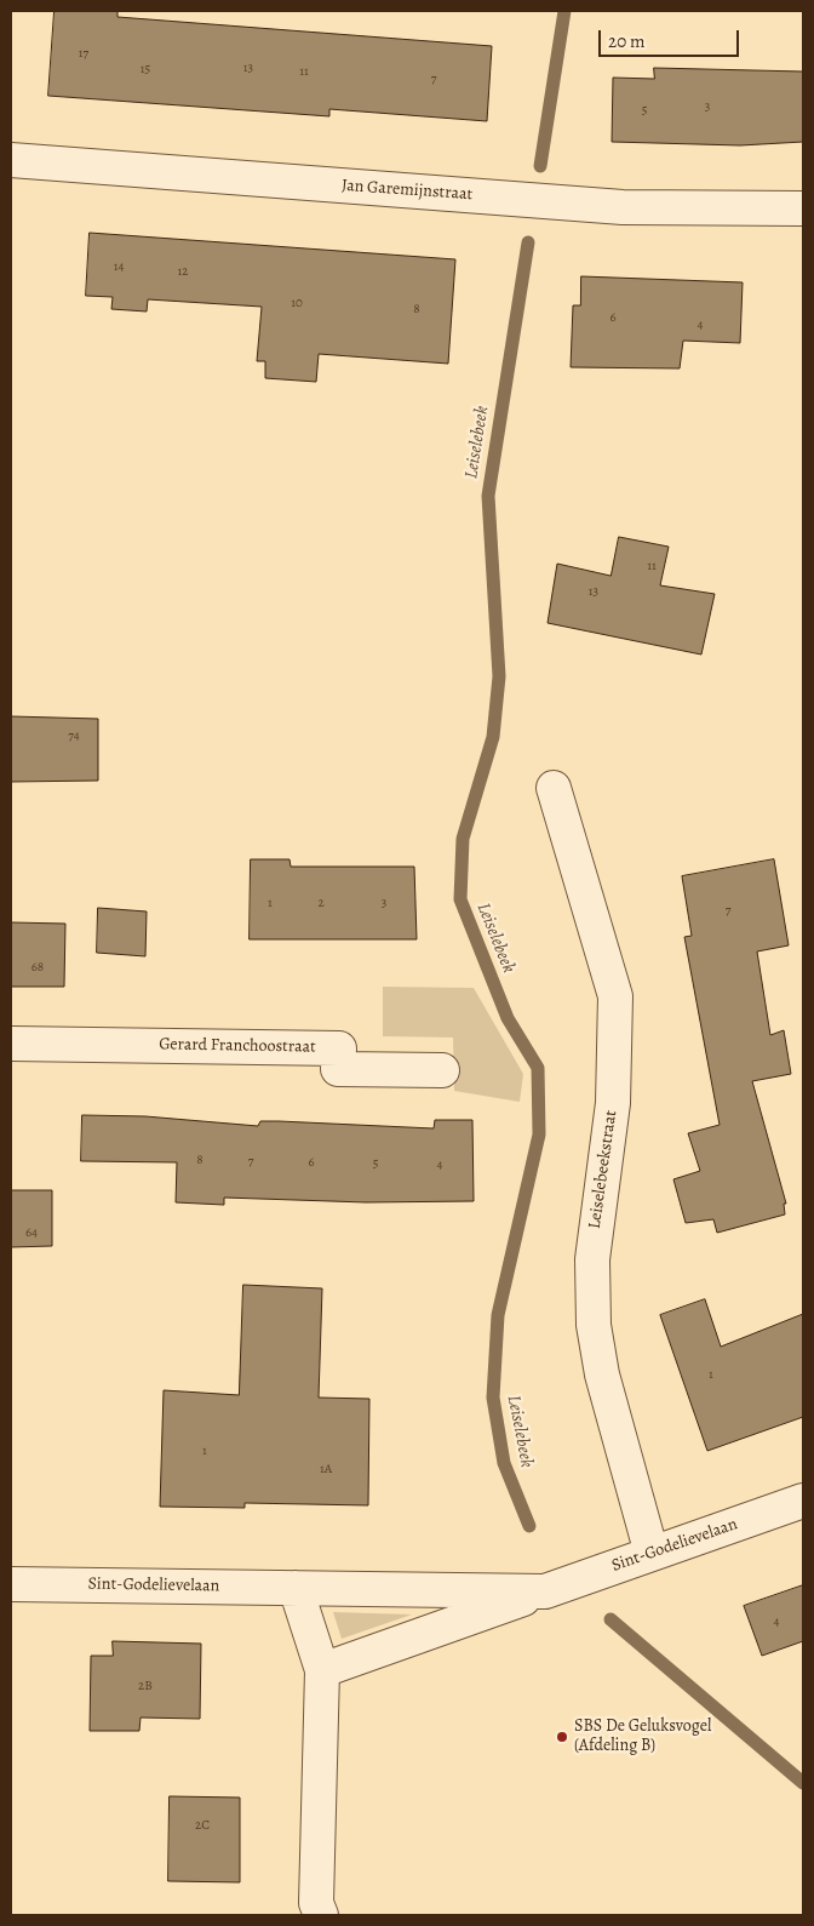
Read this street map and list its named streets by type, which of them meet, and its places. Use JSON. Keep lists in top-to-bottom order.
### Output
{
  "streets": {
    "street": [
      "Jan Garemijnstraat",
      "Gerard Franchoostraat",
      "Leiselebeekstraat",
      "Sint-Godelievelaan"
    ]
  },
  "crossings": [
    ["Leiselebeekstraat", "Sint-Godelievelaan"]
  ],
  "water": ["Leiselebeek"],
  "places": ["SBS De Geluksvogel (Afdeling B)"],
  "house_numbers": [
    "17",
    "13",
    "15",
    "11",
    "7",
    "3",
    "5",
    "14",
    "12",
    "10",
    "8",
    "6",
    "4",
    "11",
    "13",
    "74",
    "1",
    "2",
    "3",
    "7",
    "68",
    "8",
    "7",
    "6",
    "5",
    "4",
    "64",
    "1",
    "1",
    "1A",
    "4",
    "2B",
    "2C"
  ],
  "scale_bar": "20 m"
}
